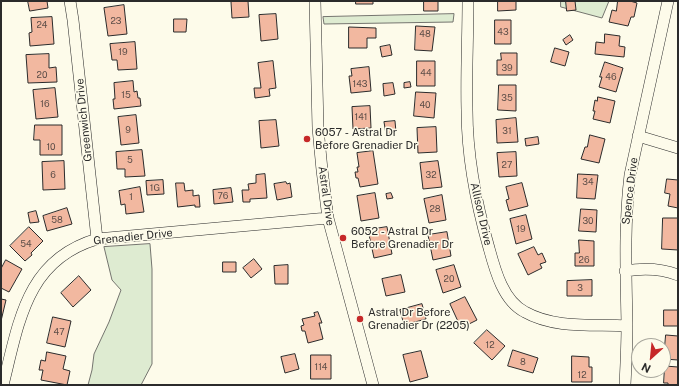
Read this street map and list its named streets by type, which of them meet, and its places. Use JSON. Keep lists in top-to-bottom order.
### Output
{
  "streets": {
    "street": [
      "Greenwich Drive",
      "Spence Drive",
      "Astral Drive",
      "Allison Drive",
      "Grenadier Drive"
    ]
  },
  "crossings": [
    ["Greenwich Drive", "Grenadier Drive"],
    ["Spence Drive", "Allison Drive"],
    ["Astral Drive", "Grenadier Drive"]
  ],
  "places": ["6057 - Astral Dr Before Grenadier Dr", "6052 - Astral Dr Before Grenadier Dr", "Astral Dr Before Grenadier Dr (2205)"],
  "house_numbers": [
    "23",
    "24",
    "43",
    "48",
    "19",
    "39",
    "44",
    "20",
    "46",
    "143",
    "15",
    "35",
    "16",
    "40",
    "141",
    "9",
    "31",
    "10",
    "5",
    "27",
    "6",
    "32",
    "34",
    "1G",
    "76",
    "1",
    "28",
    "58",
    "30",
    "19",
    "54",
    "26",
    "20",
    "3",
    "47",
    "12",
    "8",
    "114",
    "12"
  ],
  "north": "bottom left"
}
